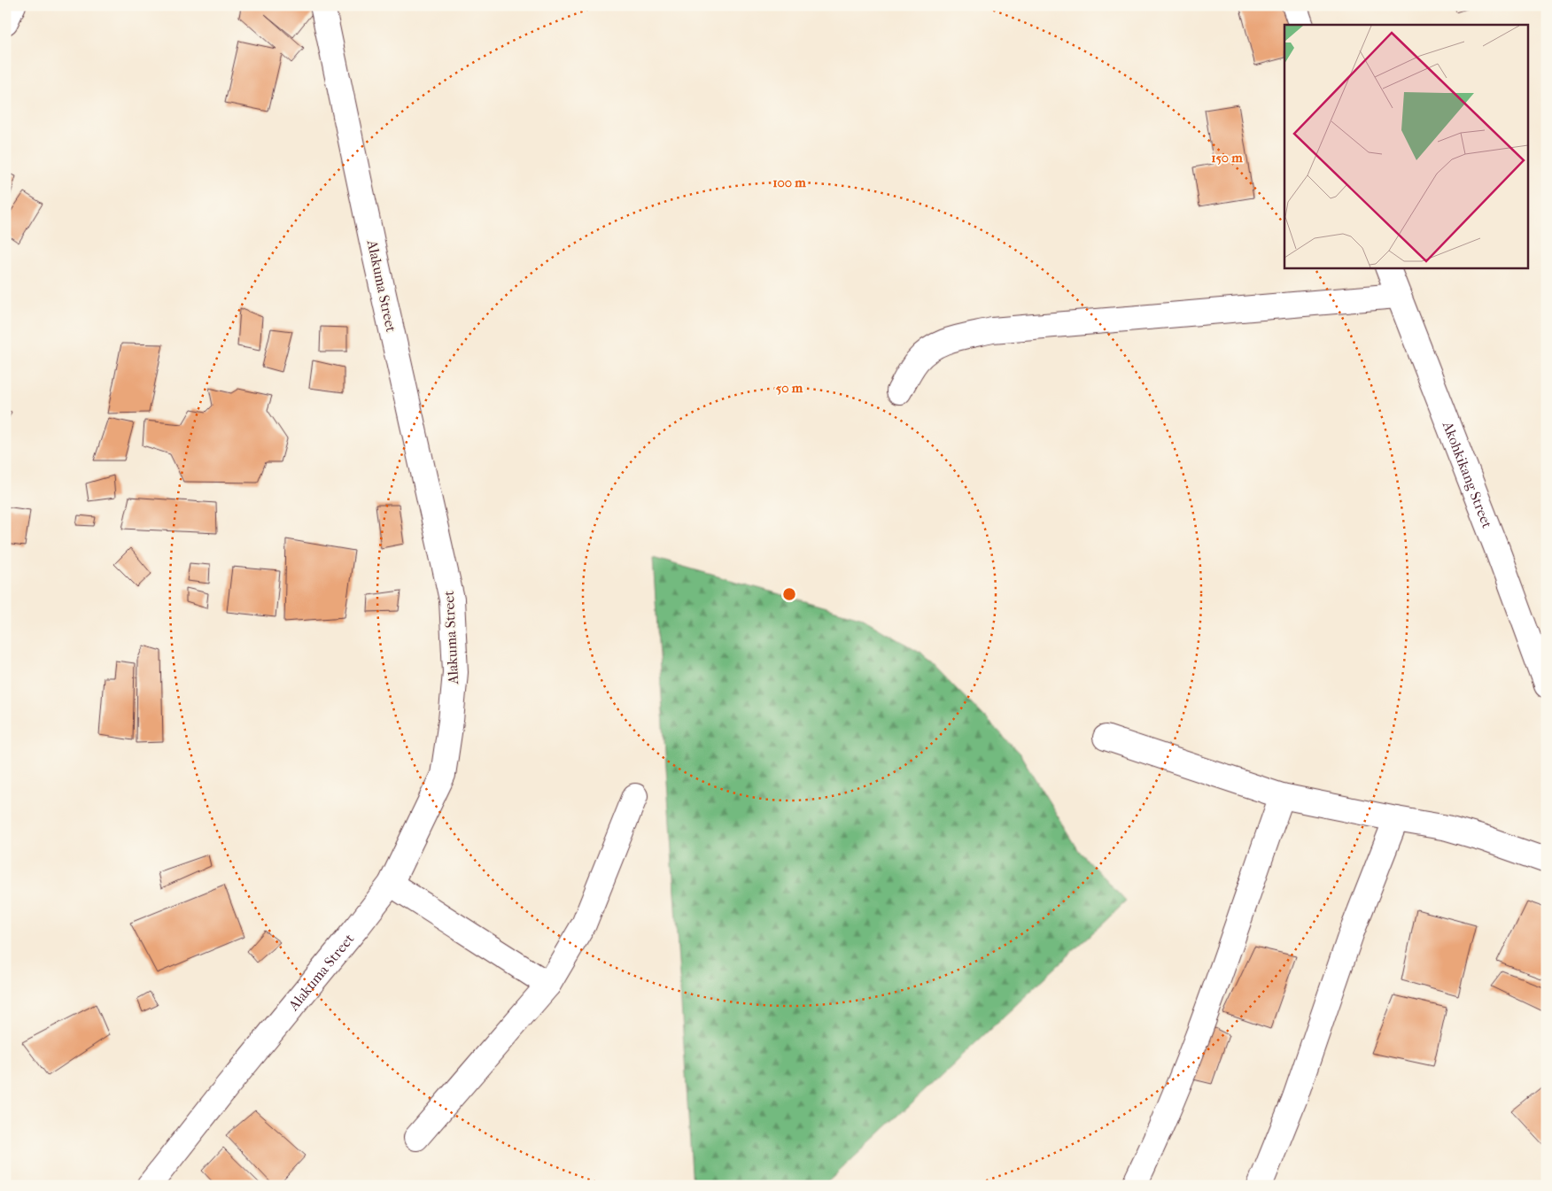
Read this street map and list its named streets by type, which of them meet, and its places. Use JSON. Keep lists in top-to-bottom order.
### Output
{
  "streets": {
    "street": ["Alakuma Street", "Akohkikang Street"]
  },
  "rings": ["150 m", "100 m", "50 m"]
}
